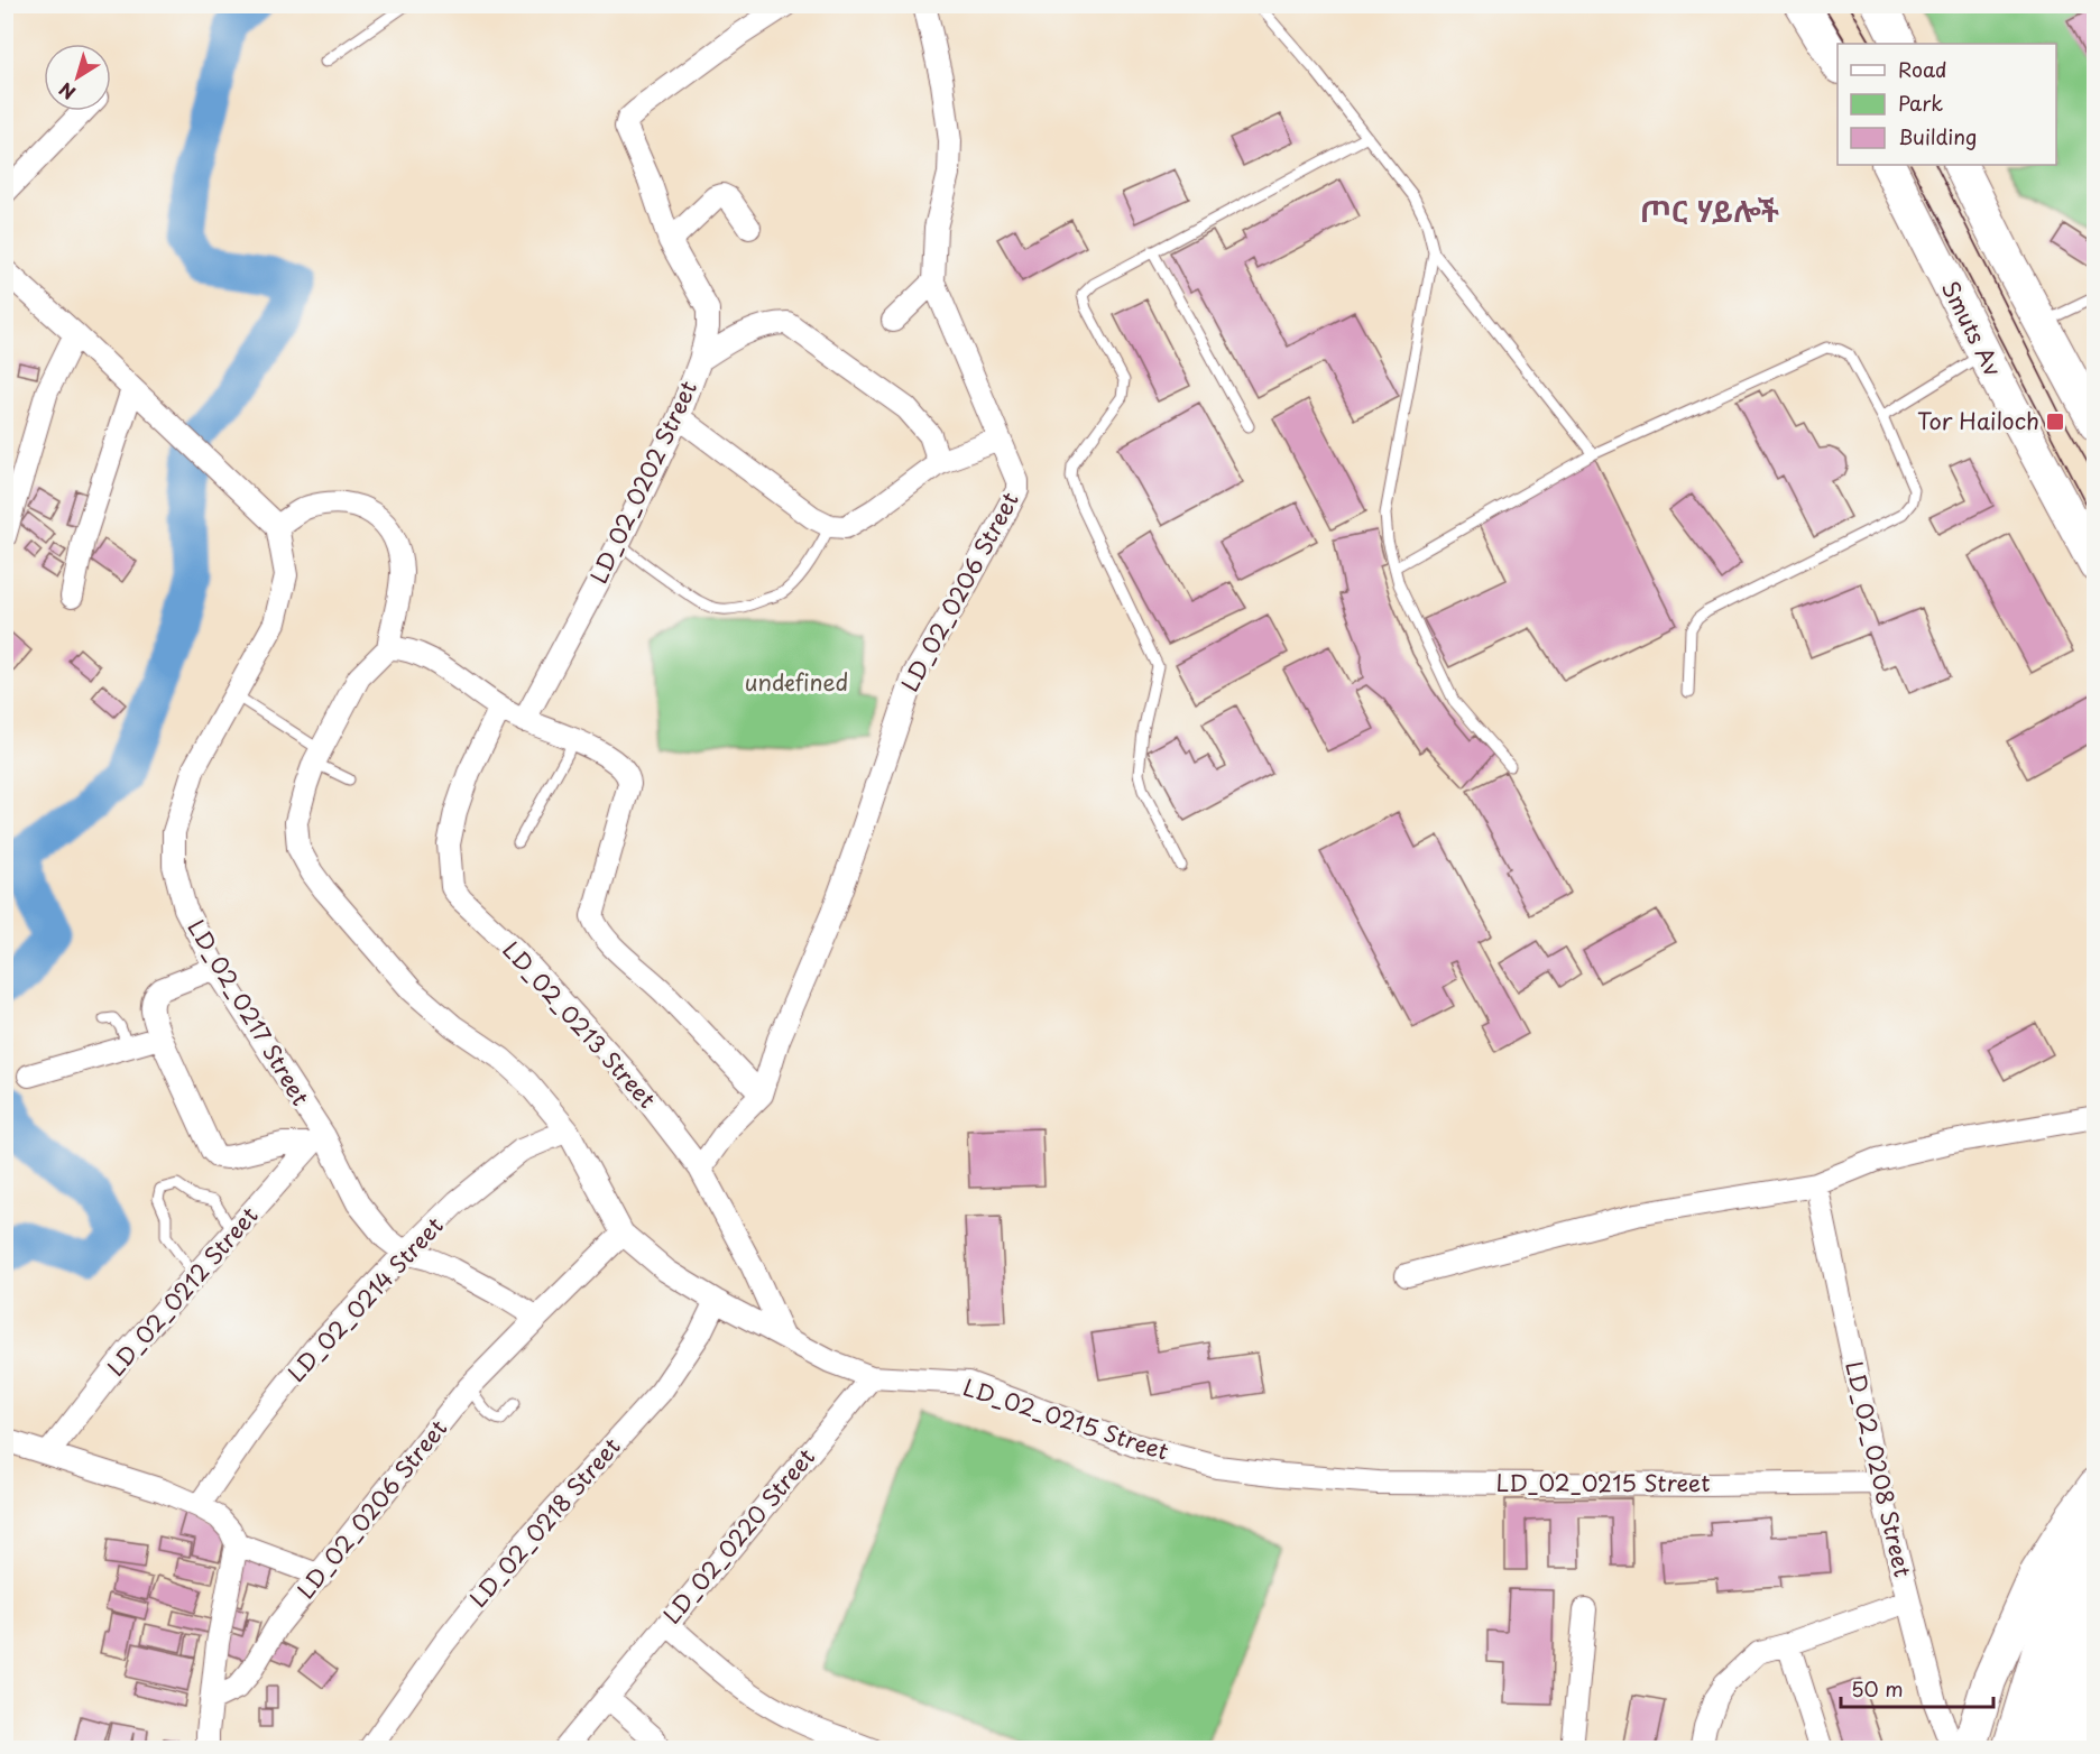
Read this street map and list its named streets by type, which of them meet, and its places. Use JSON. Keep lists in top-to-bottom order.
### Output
{
  "streets": {
    "main road": ["Smuts Av"],
    "street": [
      "LD_02_0202 Street",
      "LD_02_0206 Street",
      "LD_02_0217 Street",
      "LD_02_0213 Street",
      "LD_02_0212 Street",
      "LD_02_0214 Street",
      "LD_02_0215 Street",
      "LD_02_0208 Street",
      "LD_02_0218 Street",
      "LD_02_0220 Street"
    ]
  },
  "crossings": [
    ["LD_02_0206 Street", "LD_02_0215 Street"],
    ["LD_02_0217 Street", "LD_02_0212 Street"],
    ["LD_02_0217 Street", "LD_02_0214 Street"],
    ["LD_02_0213 Street", "LD_02_0215 Street"],
    ["LD_02_0214 Street", "LD_02_0215 Street"],
    ["LD_02_0215 Street", "LD_02_0208 Street"],
    ["LD_02_0215 Street", "LD_02_0218 Street"],
    ["LD_02_0215 Street", "LD_02_0220 Street"]
  ],
  "districts": ["ጦር ሃይሎች"],
  "parks": ["undefined"],
  "places": {
    "transit": ["Tor Hailoch"]
  },
  "legend": ["Road", "Park", "Building"],
  "scale_bar": "50 m",
  "north": "bottom left"
}
